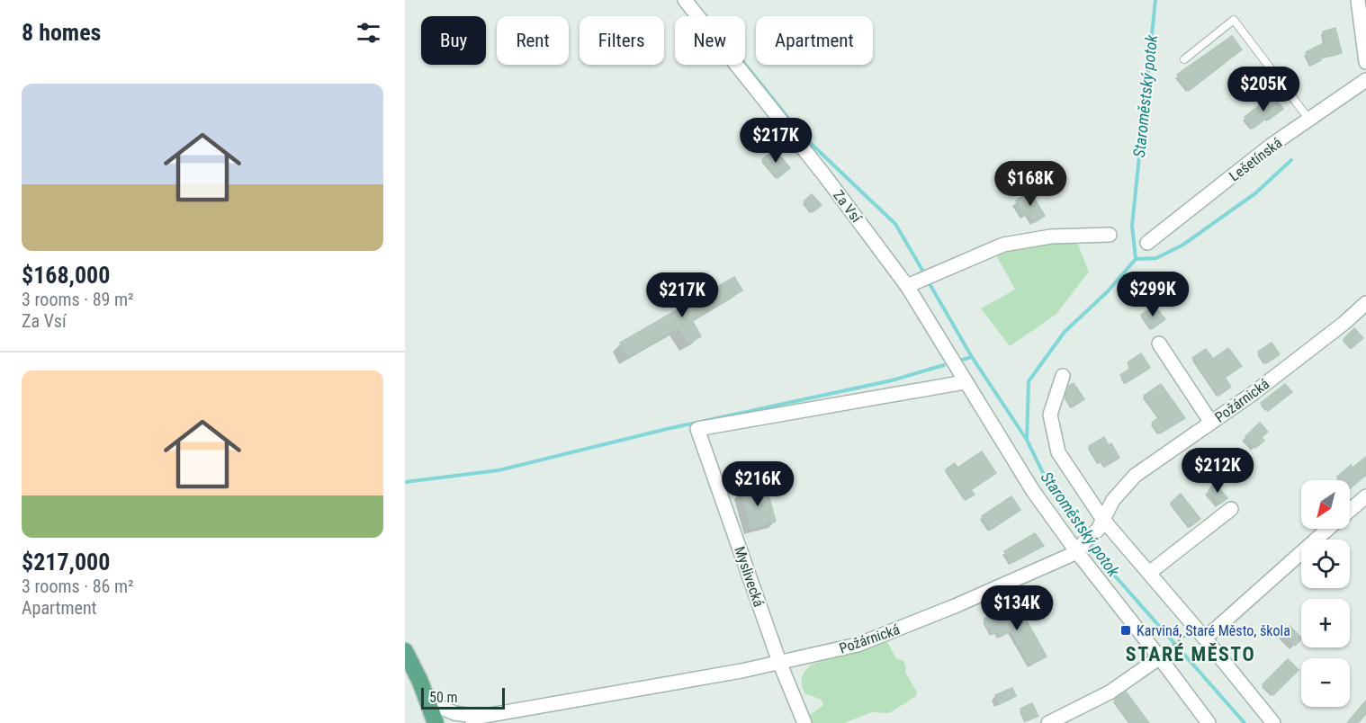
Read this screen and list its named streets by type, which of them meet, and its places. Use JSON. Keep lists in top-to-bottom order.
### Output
{
  "streets": {
    "street": [
      "Lešetínská",
      "Za Vsí",
      "Požárnická",
      "Myslivecká"
    ]
  },
  "crossings": [
    ["Za Vsí", "Požárnická"],
    ["Za Vsí", "Myslivecká"],
    ["Požárnická", "Myslivecká"]
  ],
  "districts": ["STARÉ MĚSTO"],
  "water": ["Staroměstský potok"],
  "places": {
    "transit": ["Karviná, Staré Město, škola"]
  },
  "scale_bar": "50 m",
  "north": "bottom left",
  "page": {
    "heading": "8 homes",
    "chip": [
      "Buy",
      "Rent",
      "Filters",
      "New",
      "Apartment"
    ],
    "list": [
      {
        "name": "$168,000",
        "note": "3 rooms · 89 m² · Za Vsí"
      },
      {
        "name": "$217,000",
        "note": "3 rooms · 86 m² · Apartment"
      }
    ],
    "price": [
      "$205K",
      "$217K",
      "$168K",
      "$299K",
      "$217K",
      "$212K",
      "$216K",
      "$134K"
    ],
    "map_buttons": ["+", "−"],
    "scale": "50 m"
  }
}
